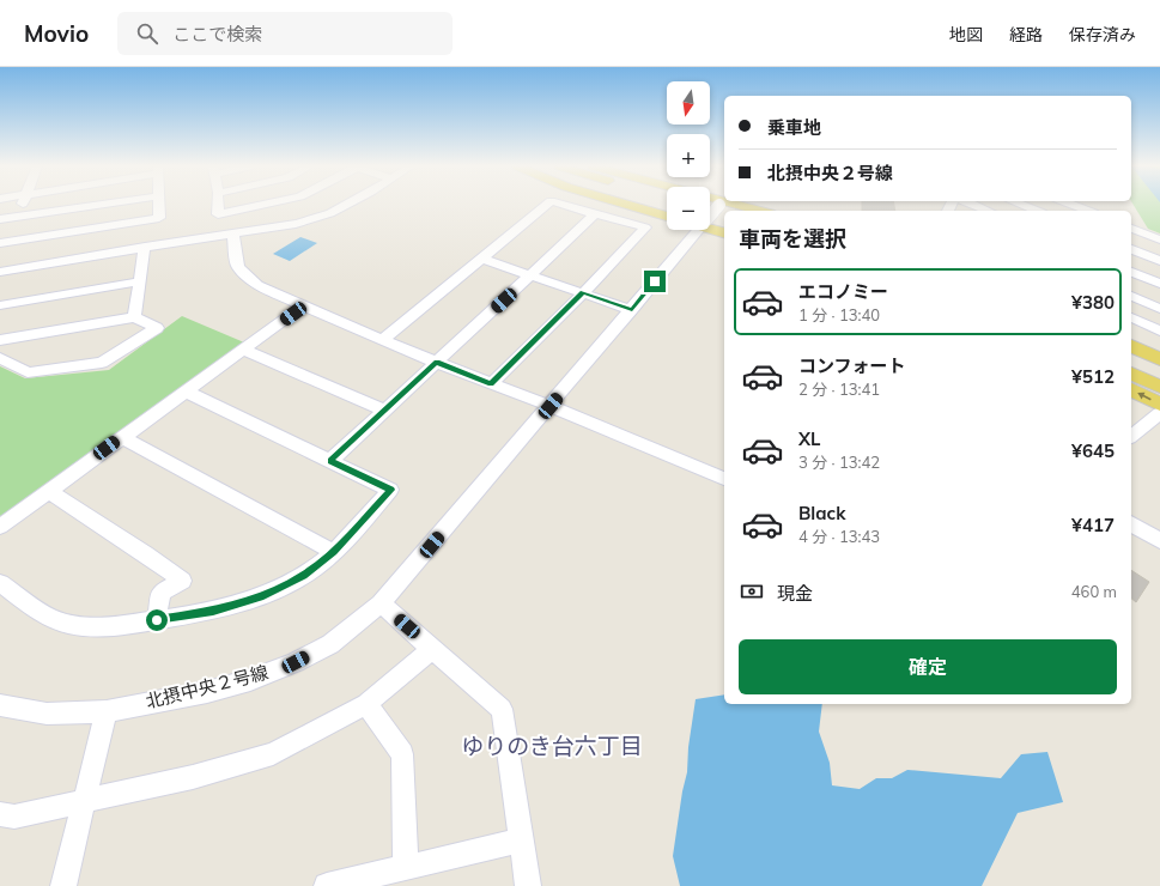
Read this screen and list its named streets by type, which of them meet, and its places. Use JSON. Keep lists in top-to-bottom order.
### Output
{
  "streets": {
    "street": ["北摂中央２号線"]
  },
  "districts": ["ゆりのき台六丁目"],
  "north": "bottom",
  "page": {
    "header": "Movio",
    "search": "ここで検索",
    "nav": ["地図", "経路", "保存済み"],
    "map_buttons": ["+", "−"],
    "banner": ["乗車地", "北摂中央２号線"],
    "heading": "車両を選択",
    "list": [
      {
        "name": "エコノミー",
        "note": "1 分 · 13:40",
        "value": "¥380"
      },
      {
        "name": "コンフォート",
        "note": "2 分 · 13:41",
        "value": "¥512"
      },
      {
        "name": "XL",
        "note": "3 分 · 13:42",
        "value": "¥645"
      },
      {
        "name": "Black",
        "note": "4 分 · 13:43",
        "value": "¥417"
      }
    ],
    "pay": ["現金", "460 m"],
    "buttons": "確定"
  }
}
